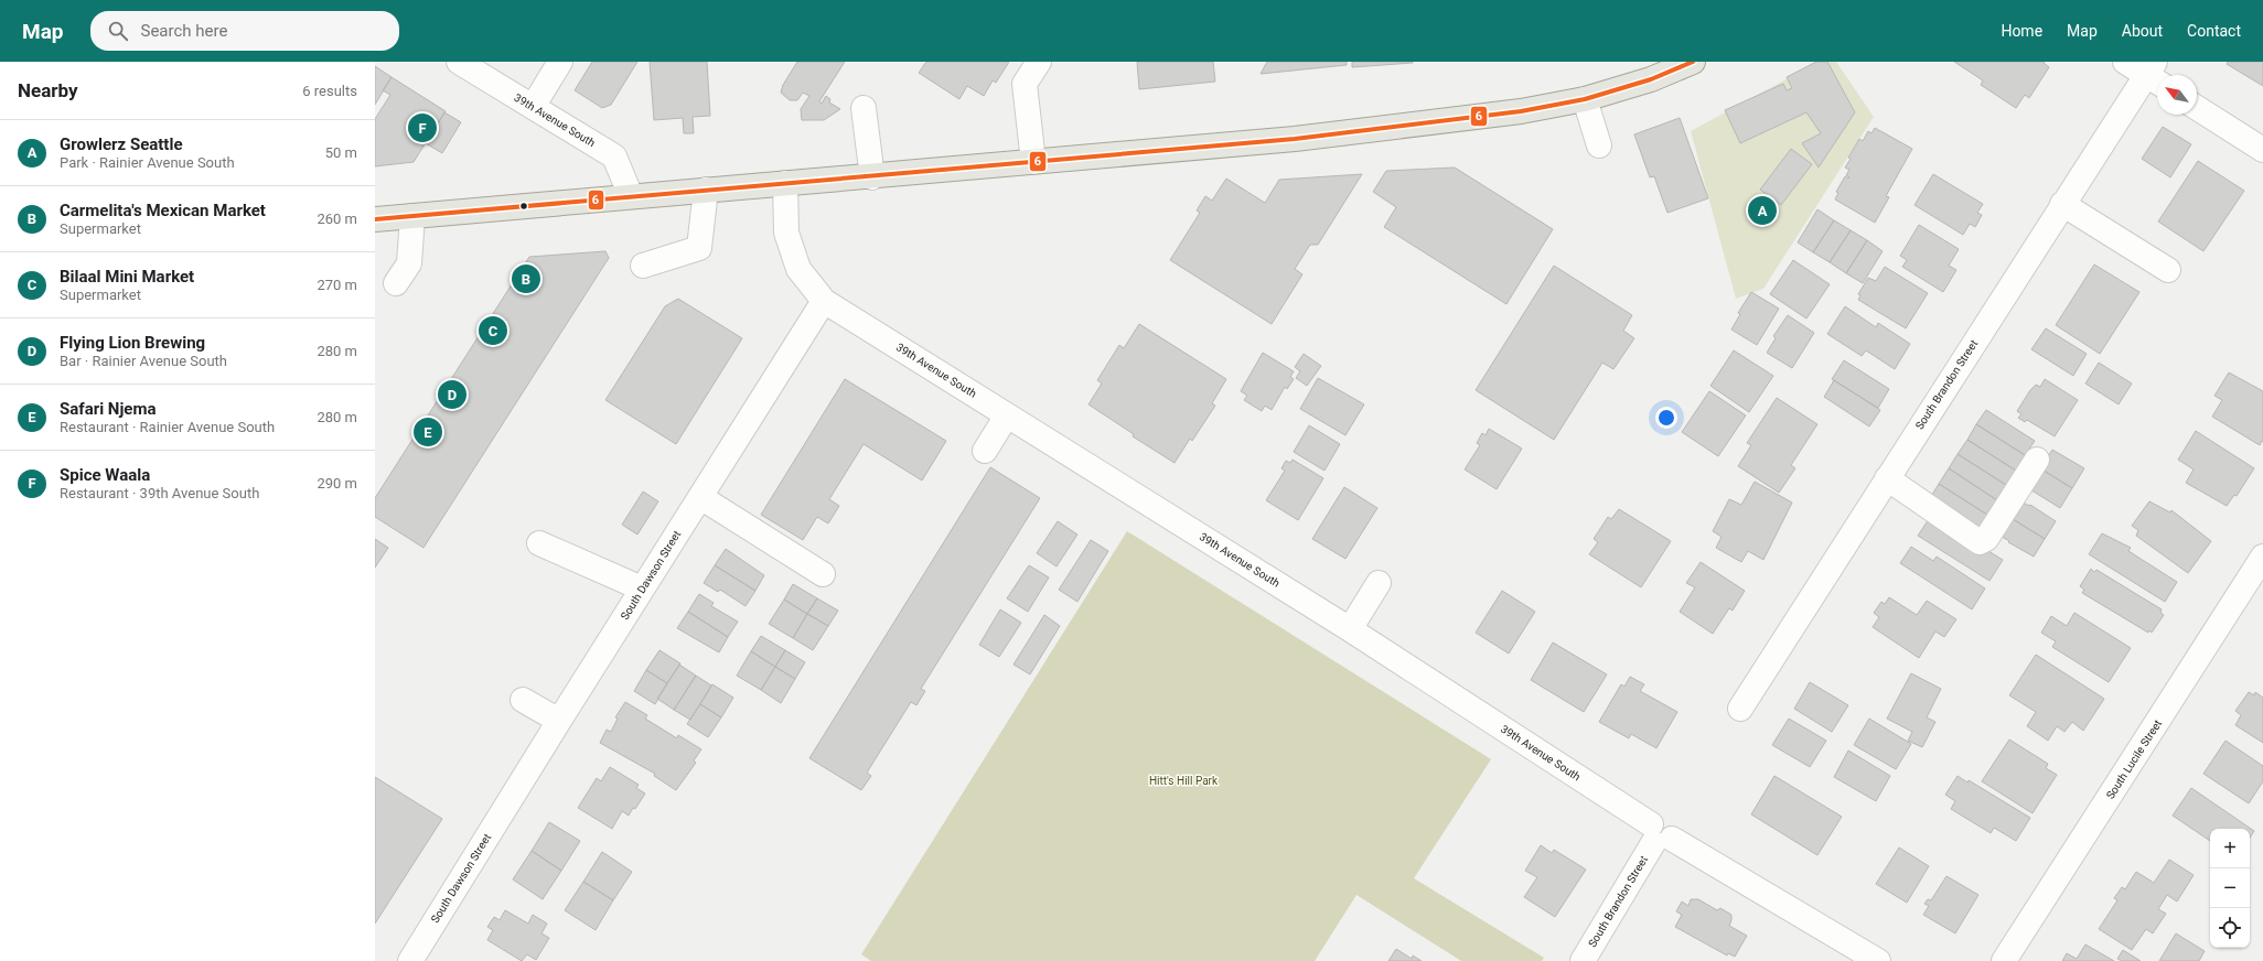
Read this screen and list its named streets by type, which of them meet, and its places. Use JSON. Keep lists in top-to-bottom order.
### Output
{
  "streets": {
    "street": [
      "39th Avenue South",
      "South Brandon Street",
      "South Dawson Street",
      "South Lucile Street"
    ]
  },
  "crossings": [
    ["39th Avenue South", "South Brandon Street"],
    ["39th Avenue South", "South Dawson Street"]
  ],
  "parks": ["Hitt's Hill Park"],
  "lines": ["transit line 6"],
  "north": "top left",
  "page": {
    "header": "Map",
    "search": "Search here",
    "nav": [
      "Home",
      "Map",
      "About",
      "Contact"
    ],
    "heading": ["Nearby", "6 results"],
    "pins": [
      "F",
      "A",
      "B",
      "C",
      "D",
      "E"
    ],
    "list": [
      {
        "mark": "A",
        "name": "Growlerz Seattle",
        "note": "Park · Rainier Avenue South",
        "value": "50 m"
      },
      {
        "mark": "B",
        "name": "Carmelita's Mexican Market",
        "note": "Supermarket",
        "value": "260 m"
      },
      {
        "mark": "C",
        "name": "Bilaal Mini Market",
        "note": "Supermarket",
        "value": "270 m"
      },
      {
        "mark": "D",
        "name": "Flying Lion Brewing",
        "note": "Bar · Rainier Avenue South",
        "value": "280 m"
      },
      {
        "mark": "E",
        "name": "Safari Njema",
        "note": "Restaurant · Rainier Avenue South",
        "value": "280 m"
      },
      {
        "mark": "F",
        "name": "Spice Waala",
        "note": "Restaurant · 39th Avenue South",
        "value": "290 m"
      }
    ],
    "map_buttons": ["+", "−"]
  }
}
